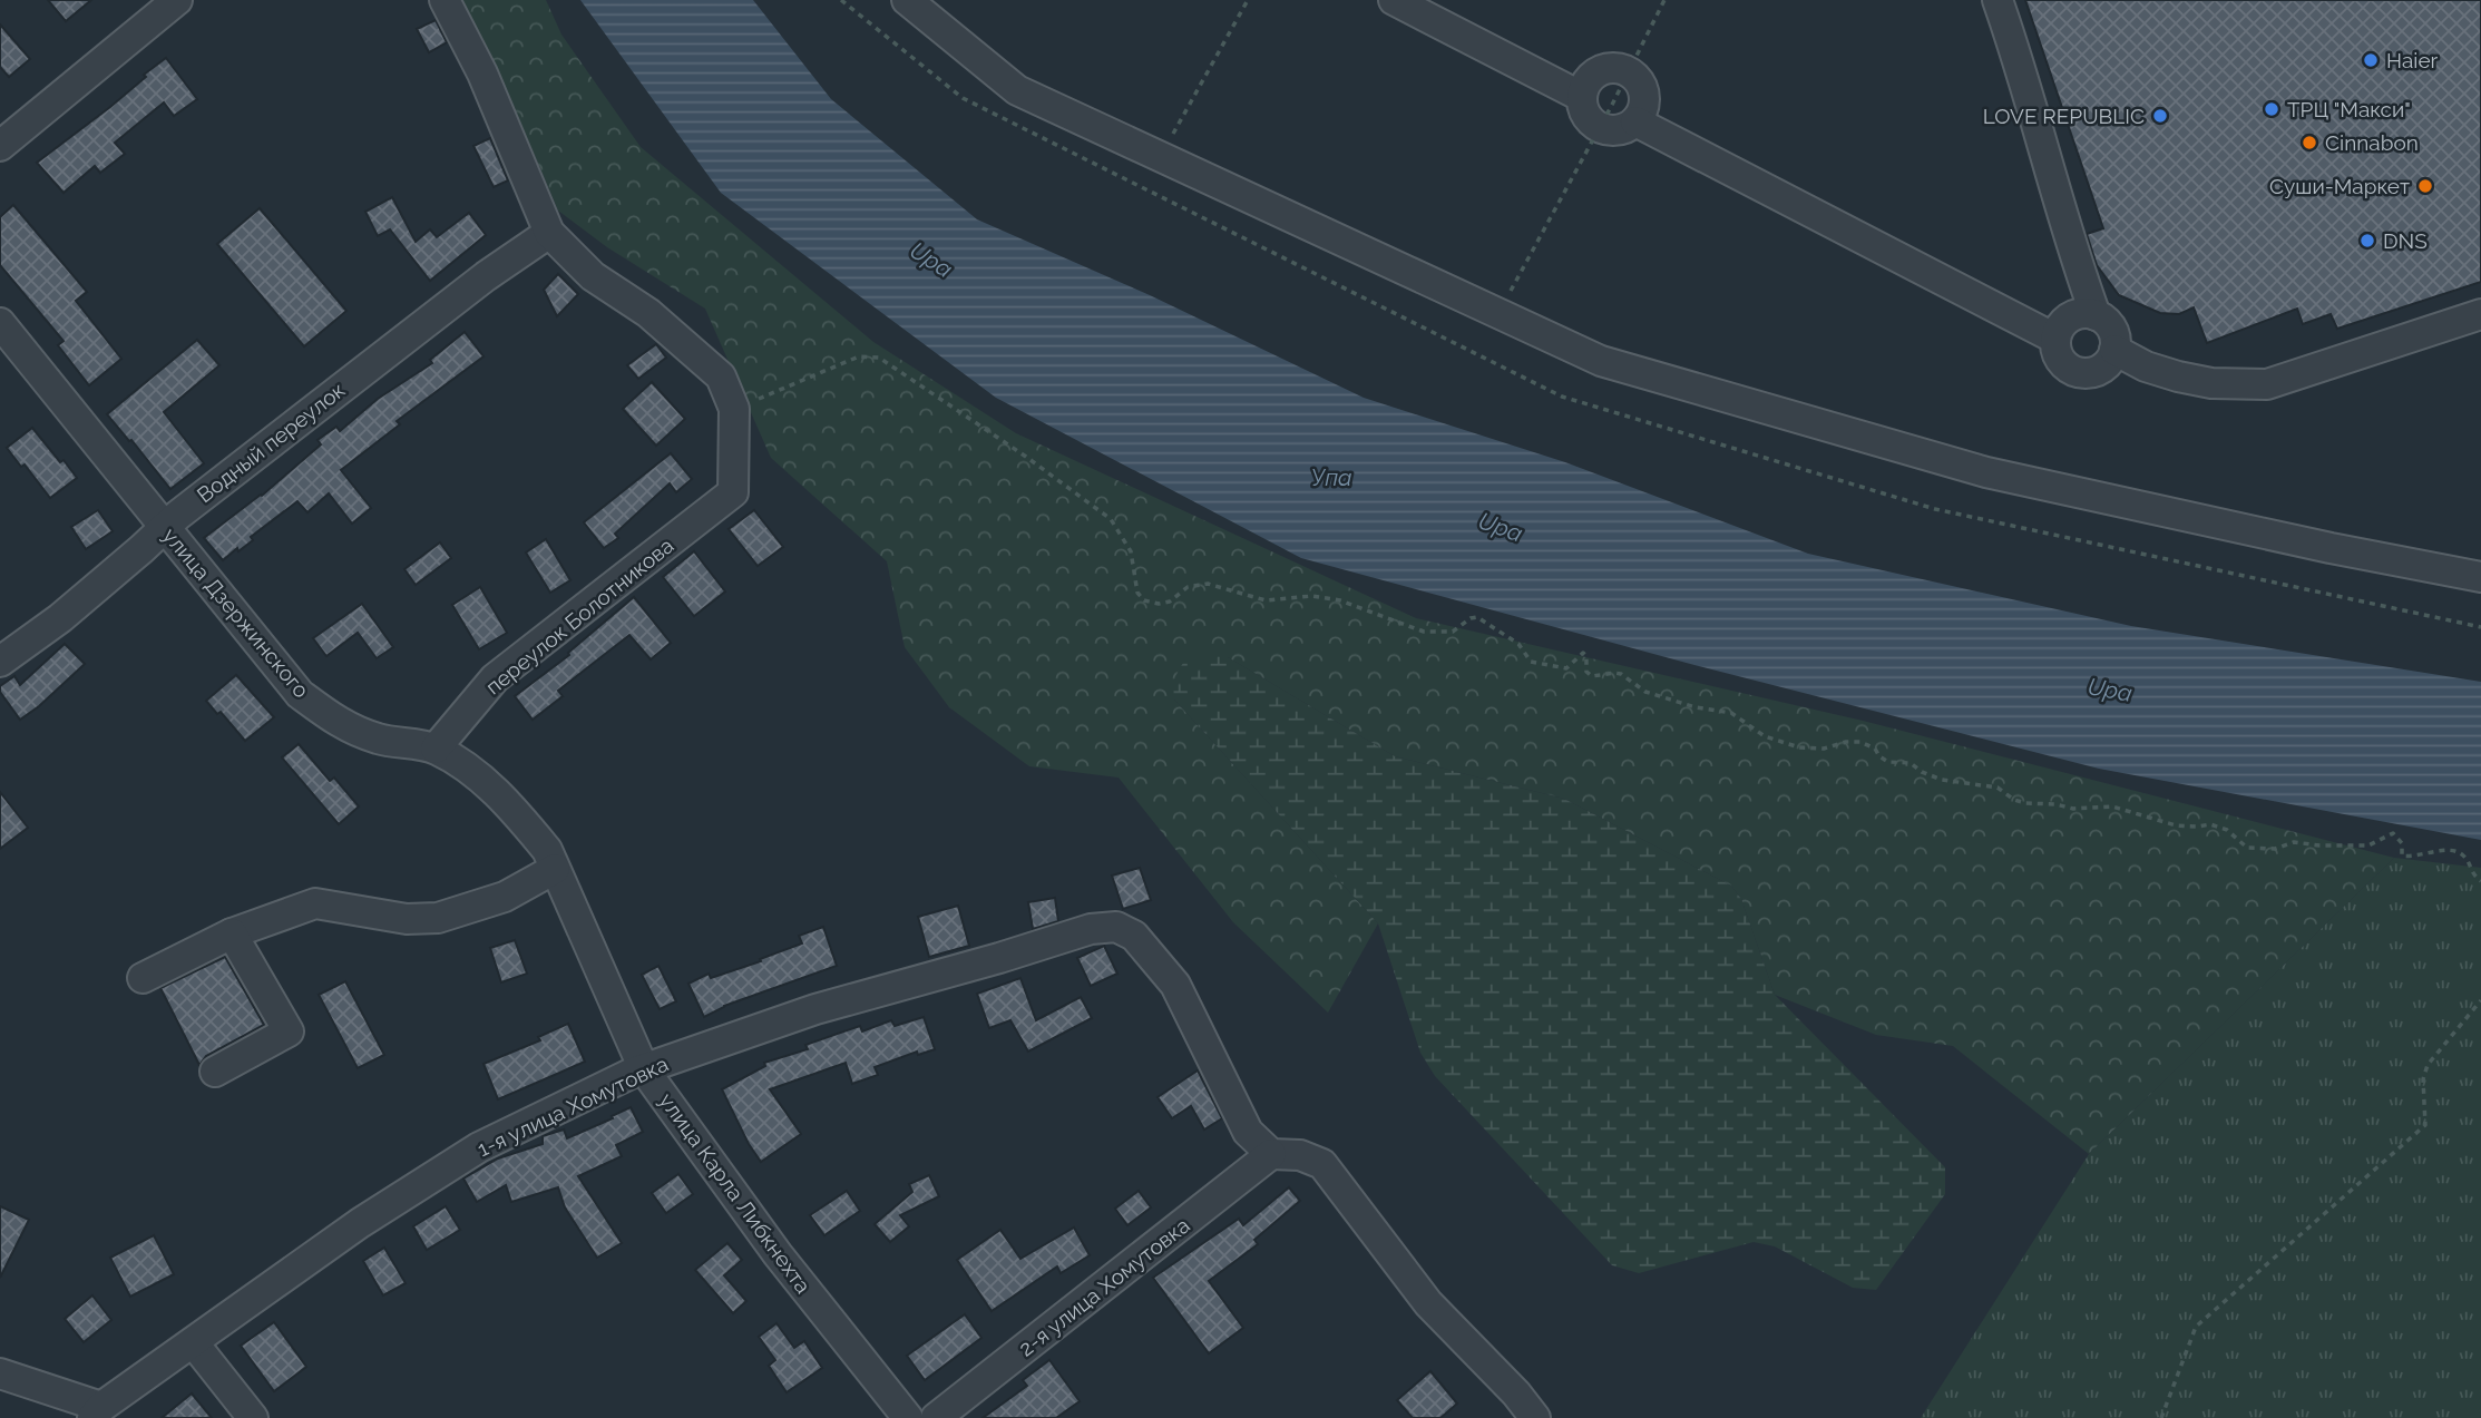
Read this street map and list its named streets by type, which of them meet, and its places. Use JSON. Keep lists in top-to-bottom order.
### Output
{
  "streets": {
    "street": [
      "Водный переулок",
      "улица Дзержинского",
      "переулок Болотникова",
      "1-я улица Хомутовка",
      "улица Карла Либкнехта",
      "2-я улица Хомутовка"
    ]
  },
  "crossings": [
    ["Водный переулок", "улица Дзержинского"],
    ["улица Дзержинского", "переулок Болотникова"],
    ["улица Дзержинского", "улица Карла Либкнехта"],
    ["1-я улица Хомутовка", "улица Карла Либкнехта"],
    ["1-я улица Хомутовка", "2-я улица Хомутовка"]
  ],
  "water": ["Upa", "Упа"],
  "places": [
    "Haier",
    "ТРЦ \"Макси\"",
    "LOVE REPUBLIC",
    "Cinnabon",
    "Суши-Маркет",
    "DNS"
  ]
}
